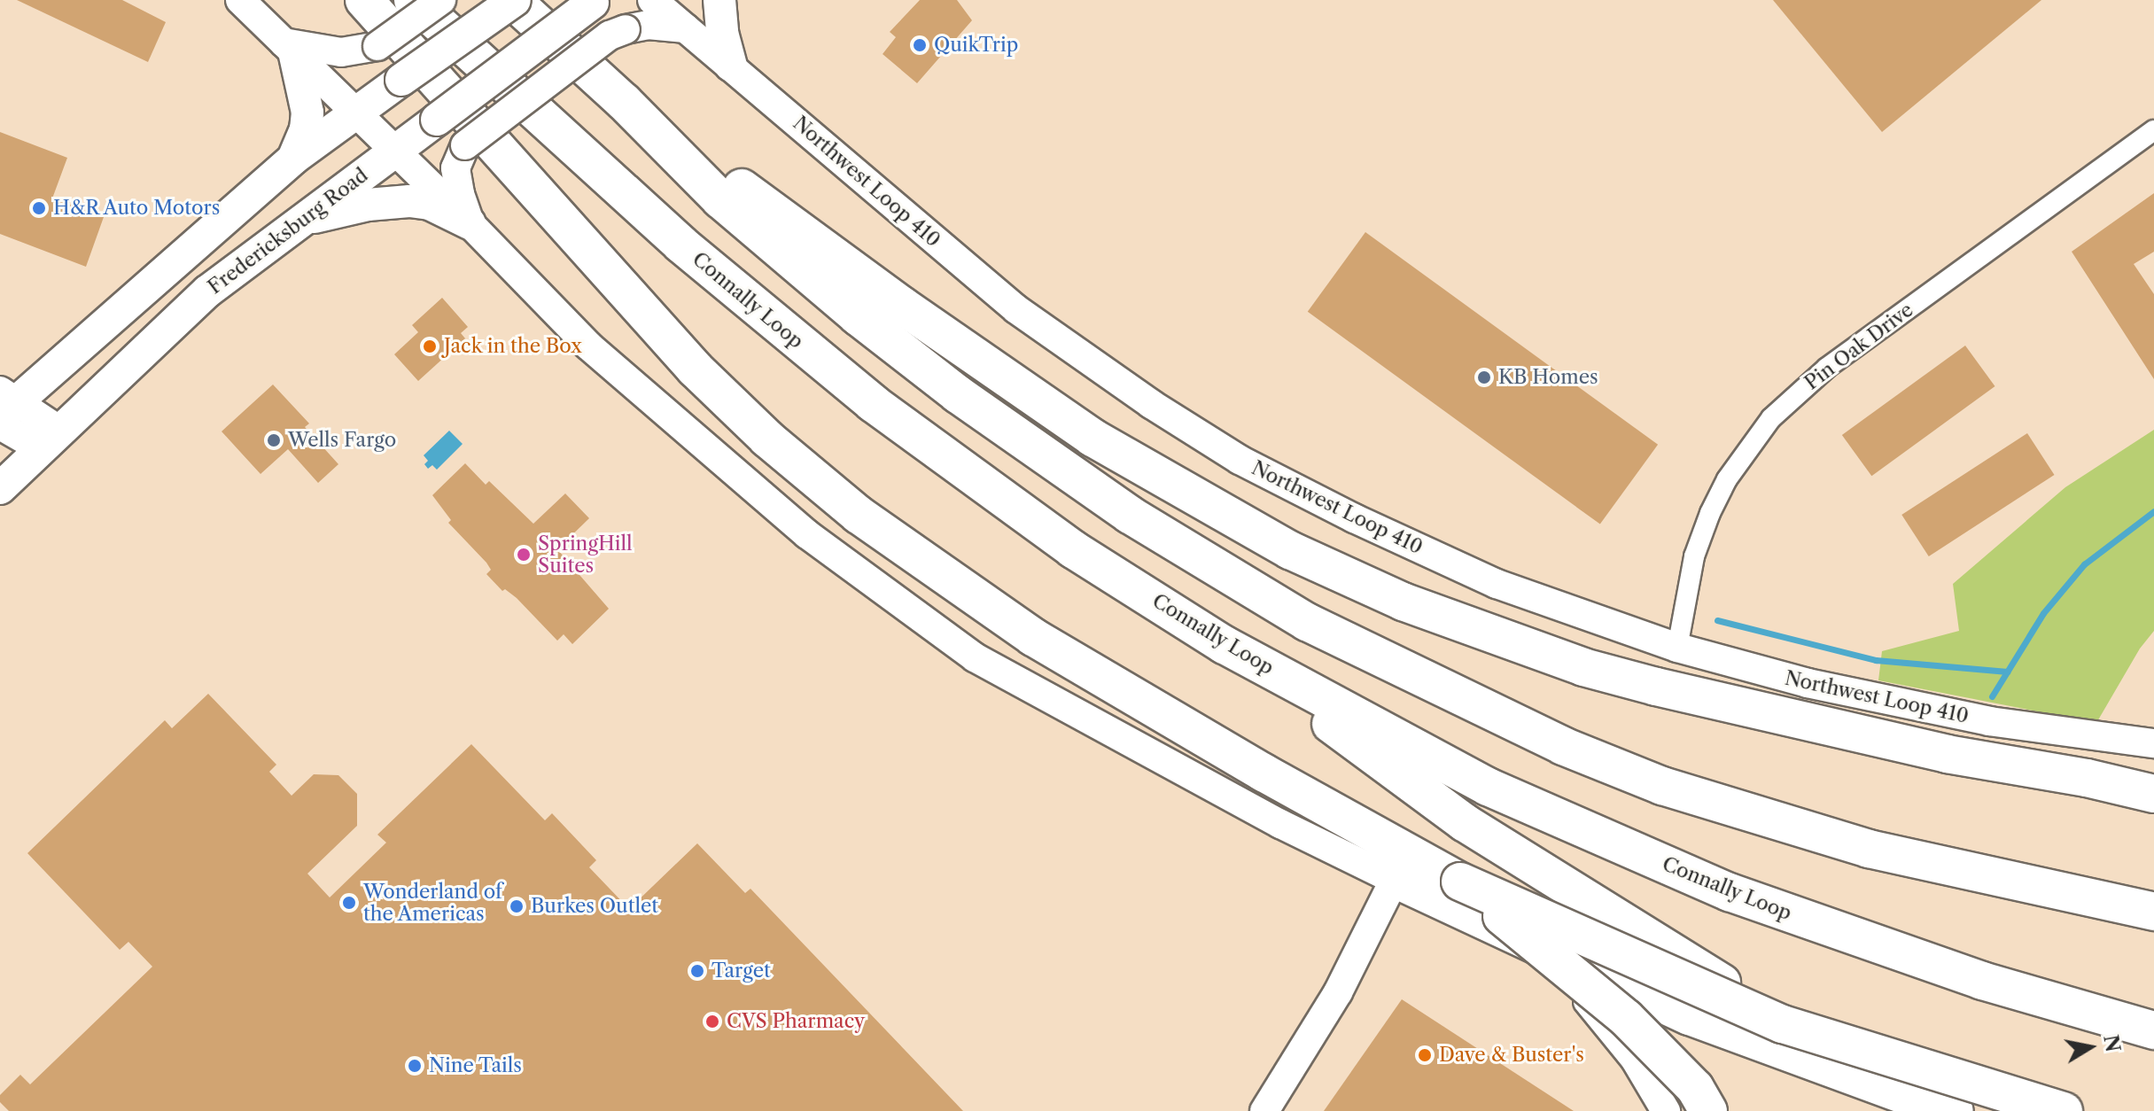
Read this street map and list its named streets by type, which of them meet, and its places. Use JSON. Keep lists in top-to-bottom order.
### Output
{
  "streets": {
    "highway": ["Connally Loop"],
    "main road": ["Northwest Loop 410", "Fredericksburg Road"],
    "street": ["Pin Oak Drive"]
  },
  "crossings": [
    ["Northwest Loop 410", "Pin Oak Drive"]
  ],
  "places": [
    "QuikTrip",
    "H&R Auto Motors",
    "Jack in the Box",
    "KB Homes",
    "Wells Fargo",
    "SpringHill Suites",
    "Wonderland of the Americas",
    "Burkes Outlet",
    "Target",
    "CVS Pharmacy",
    "Dave & Buster's",
    "Nine Tails"
  ],
  "north": "right"
}
